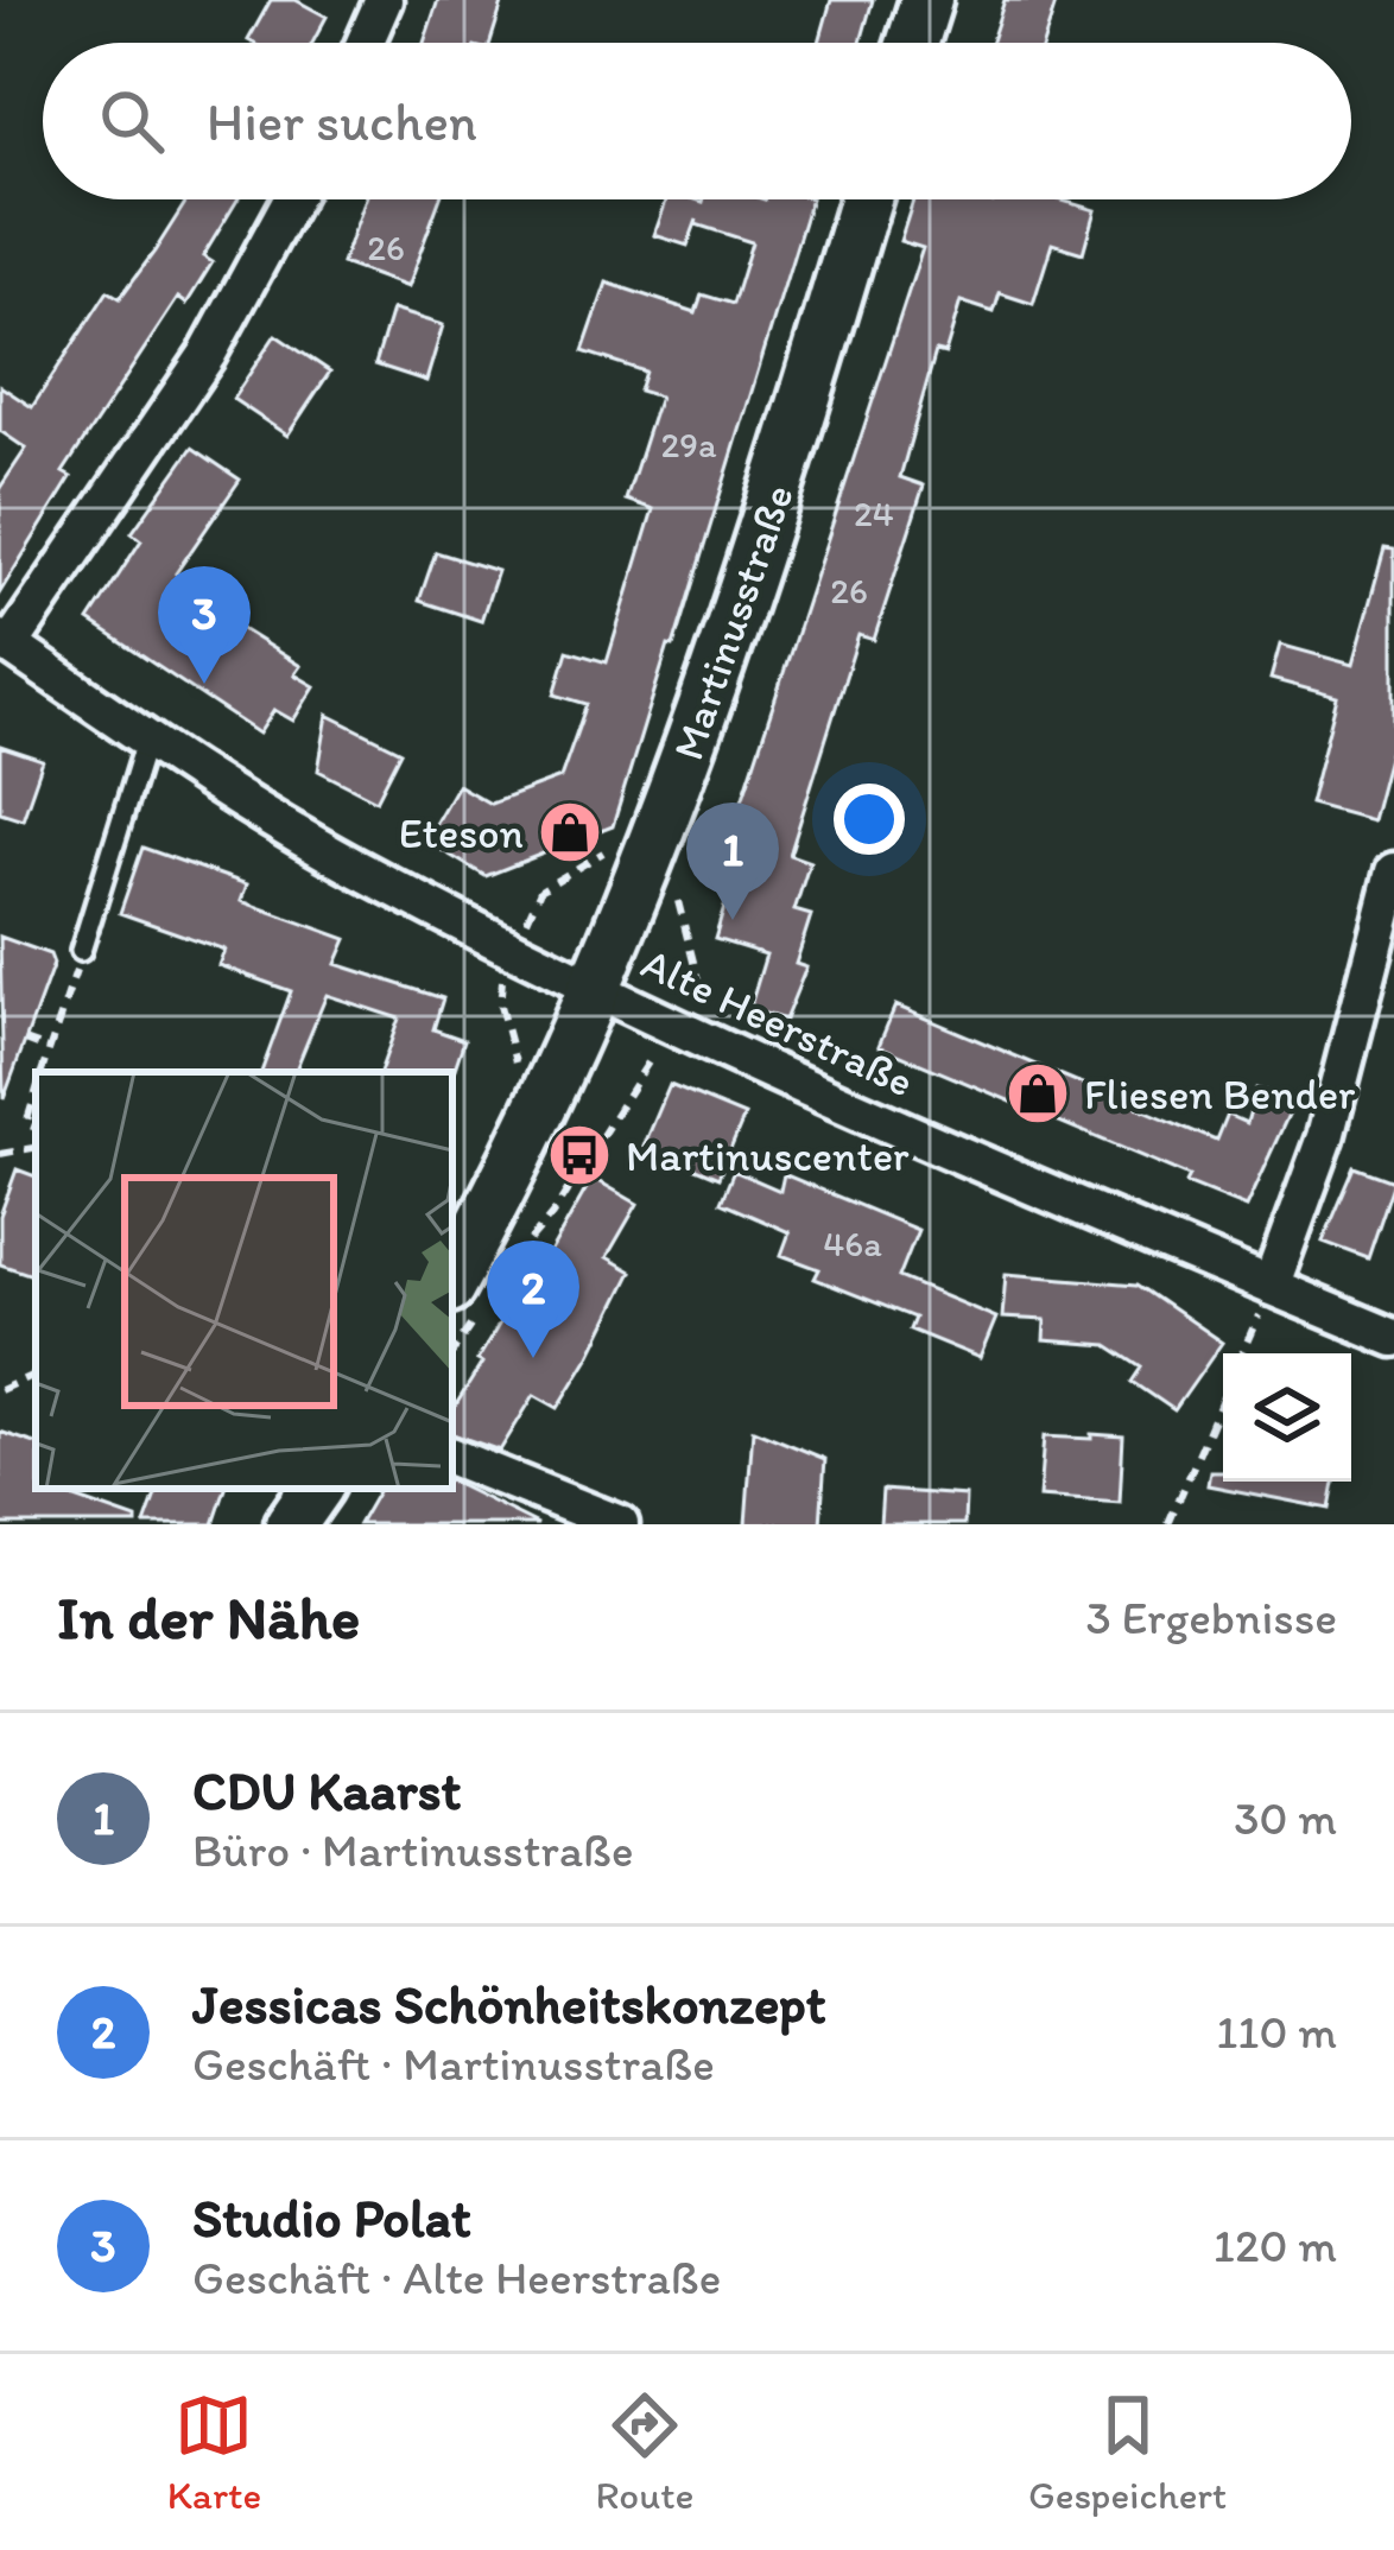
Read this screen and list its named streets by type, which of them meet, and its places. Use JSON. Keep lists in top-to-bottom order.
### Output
{
  "streets": {
    "main road": ["Martinusstraße"],
    "street": ["Alte Heerstraße"]
  },
  "crossings": [
    ["Martinusstraße", "Alte Heerstraße"]
  ],
  "places": {
    "shop": ["Eteson", "Fliesen Bender"],
    "bus stop": ["Martinuscenter"]
  },
  "house_numbers": [
    "26",
    "29a",
    "24",
    "26",
    "46a"
  ],
  "page": {
    "search": "Hier suchen",
    "pins": ["3", "1", "2"],
    "heading": ["In der Nähe", "3 Ergebnisse"],
    "list": [
      {
        "mark": "1",
        "name": "CDU Kaarst",
        "note": "Büro · Martinusstraße",
        "value": "30 m"
      },
      {
        "mark": "2",
        "name": "Jessicas Schönheitskonzept",
        "note": "Geschäft · Martinusstraße",
        "value": "110 m"
      },
      {
        "mark": "3",
        "name": "Studio Polat",
        "note": "Geschäft · Alte Heerstraße",
        "value": "120 m"
      }
    ],
    "nav": ["Karte", "Route", "Gespeichert"]
  }
}
